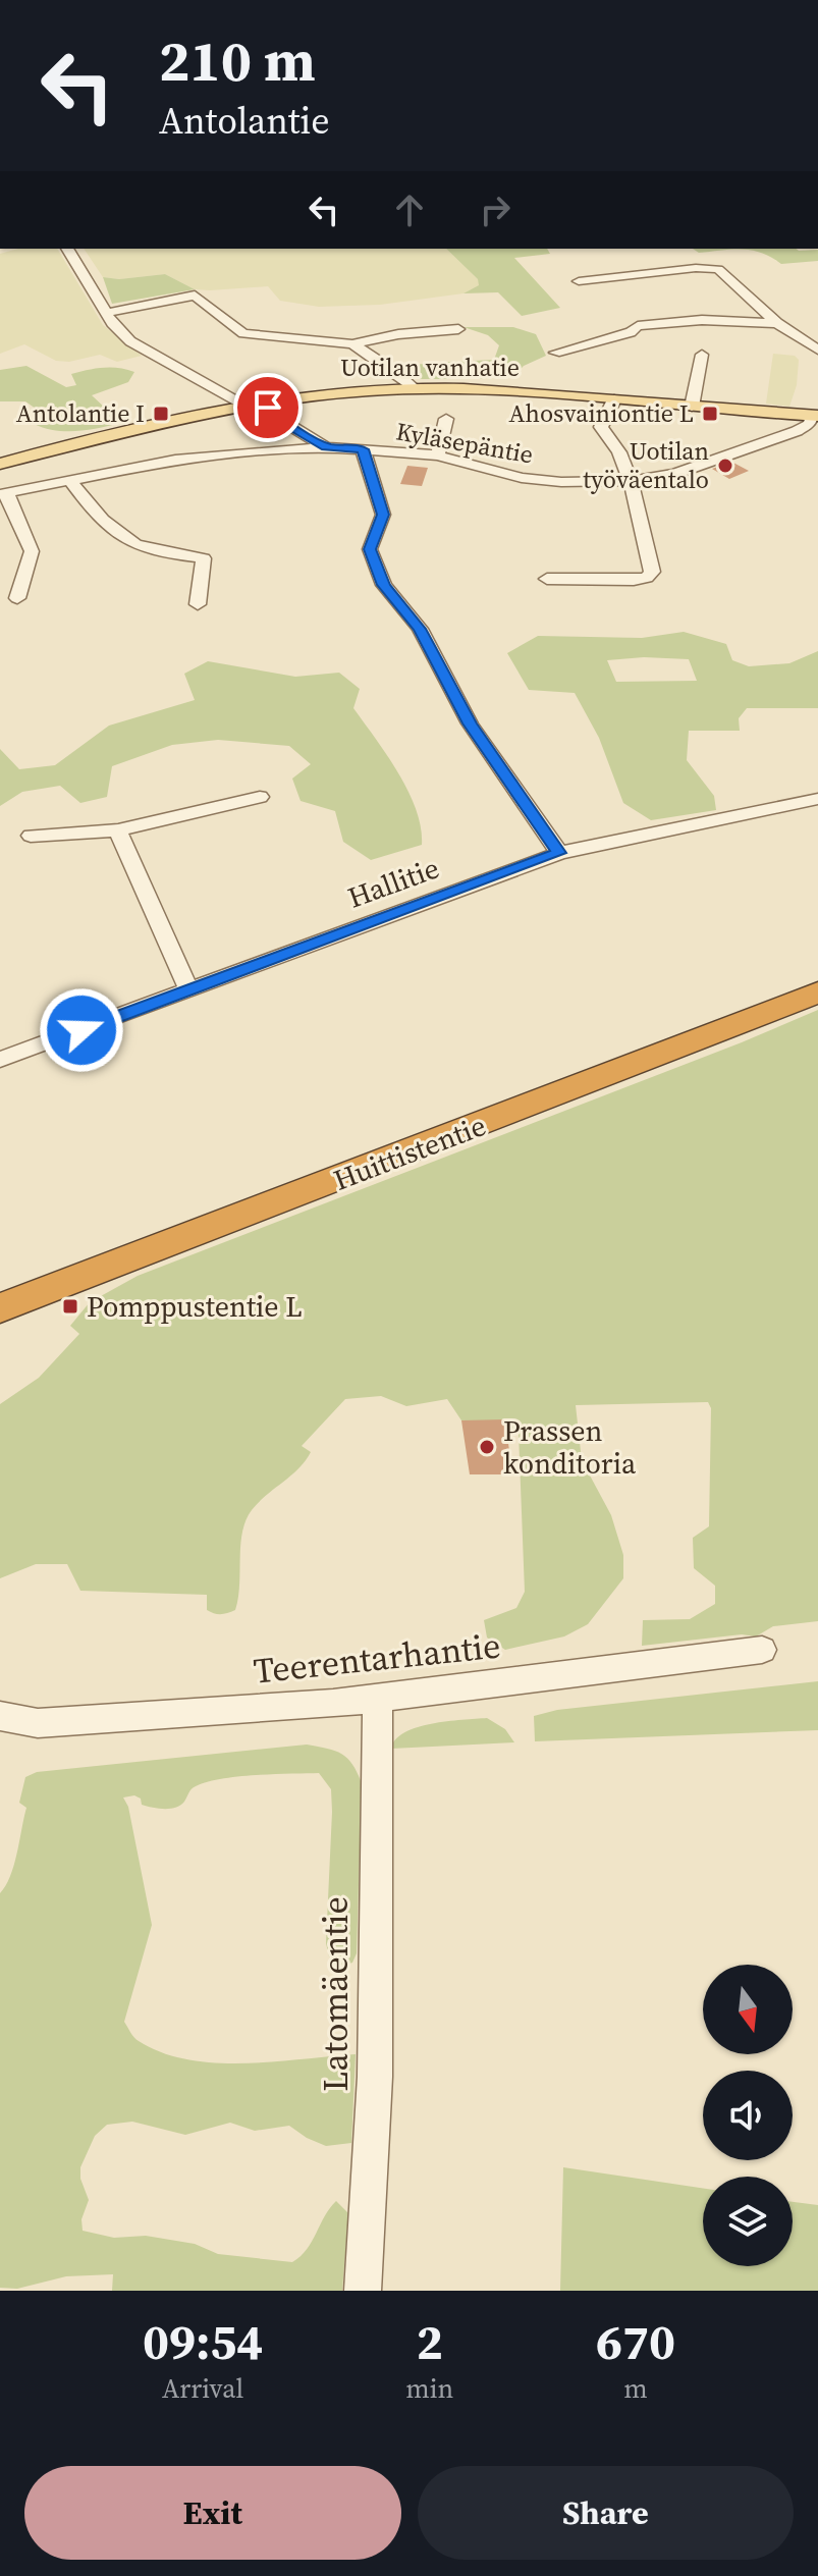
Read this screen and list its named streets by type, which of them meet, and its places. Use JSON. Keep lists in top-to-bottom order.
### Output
{
  "streets": {
    "highway": ["Huittistentie"],
    "main road": ["Uotilan vanhatie"],
    "street": [
      "Kyläsepäntie",
      "Hallitie",
      "Teerentarhantie",
      "Latomäentie"
    ]
  },
  "crossings": [
    ["Uotilan vanhatie", "Kyläsepäntie"],
    ["Teerentarhantie", "Latomäentie"]
  ],
  "places": {
    "transit": ["Antolantie I", "Ahosvainiontie L", "Pomppustentie L"],
    "other": ["Uotilan työväentalo", "Prassen konditoria"]
  },
  "north": "bottom",
  "page": {
    "turn": ["210 m", "Antolantie"],
    "eta": [
      "09:54",
      "Arrival",
      "2",
      "min",
      "670",
      "m"
    ],
    "buttons": ["Exit", "Share"]
  }
}
